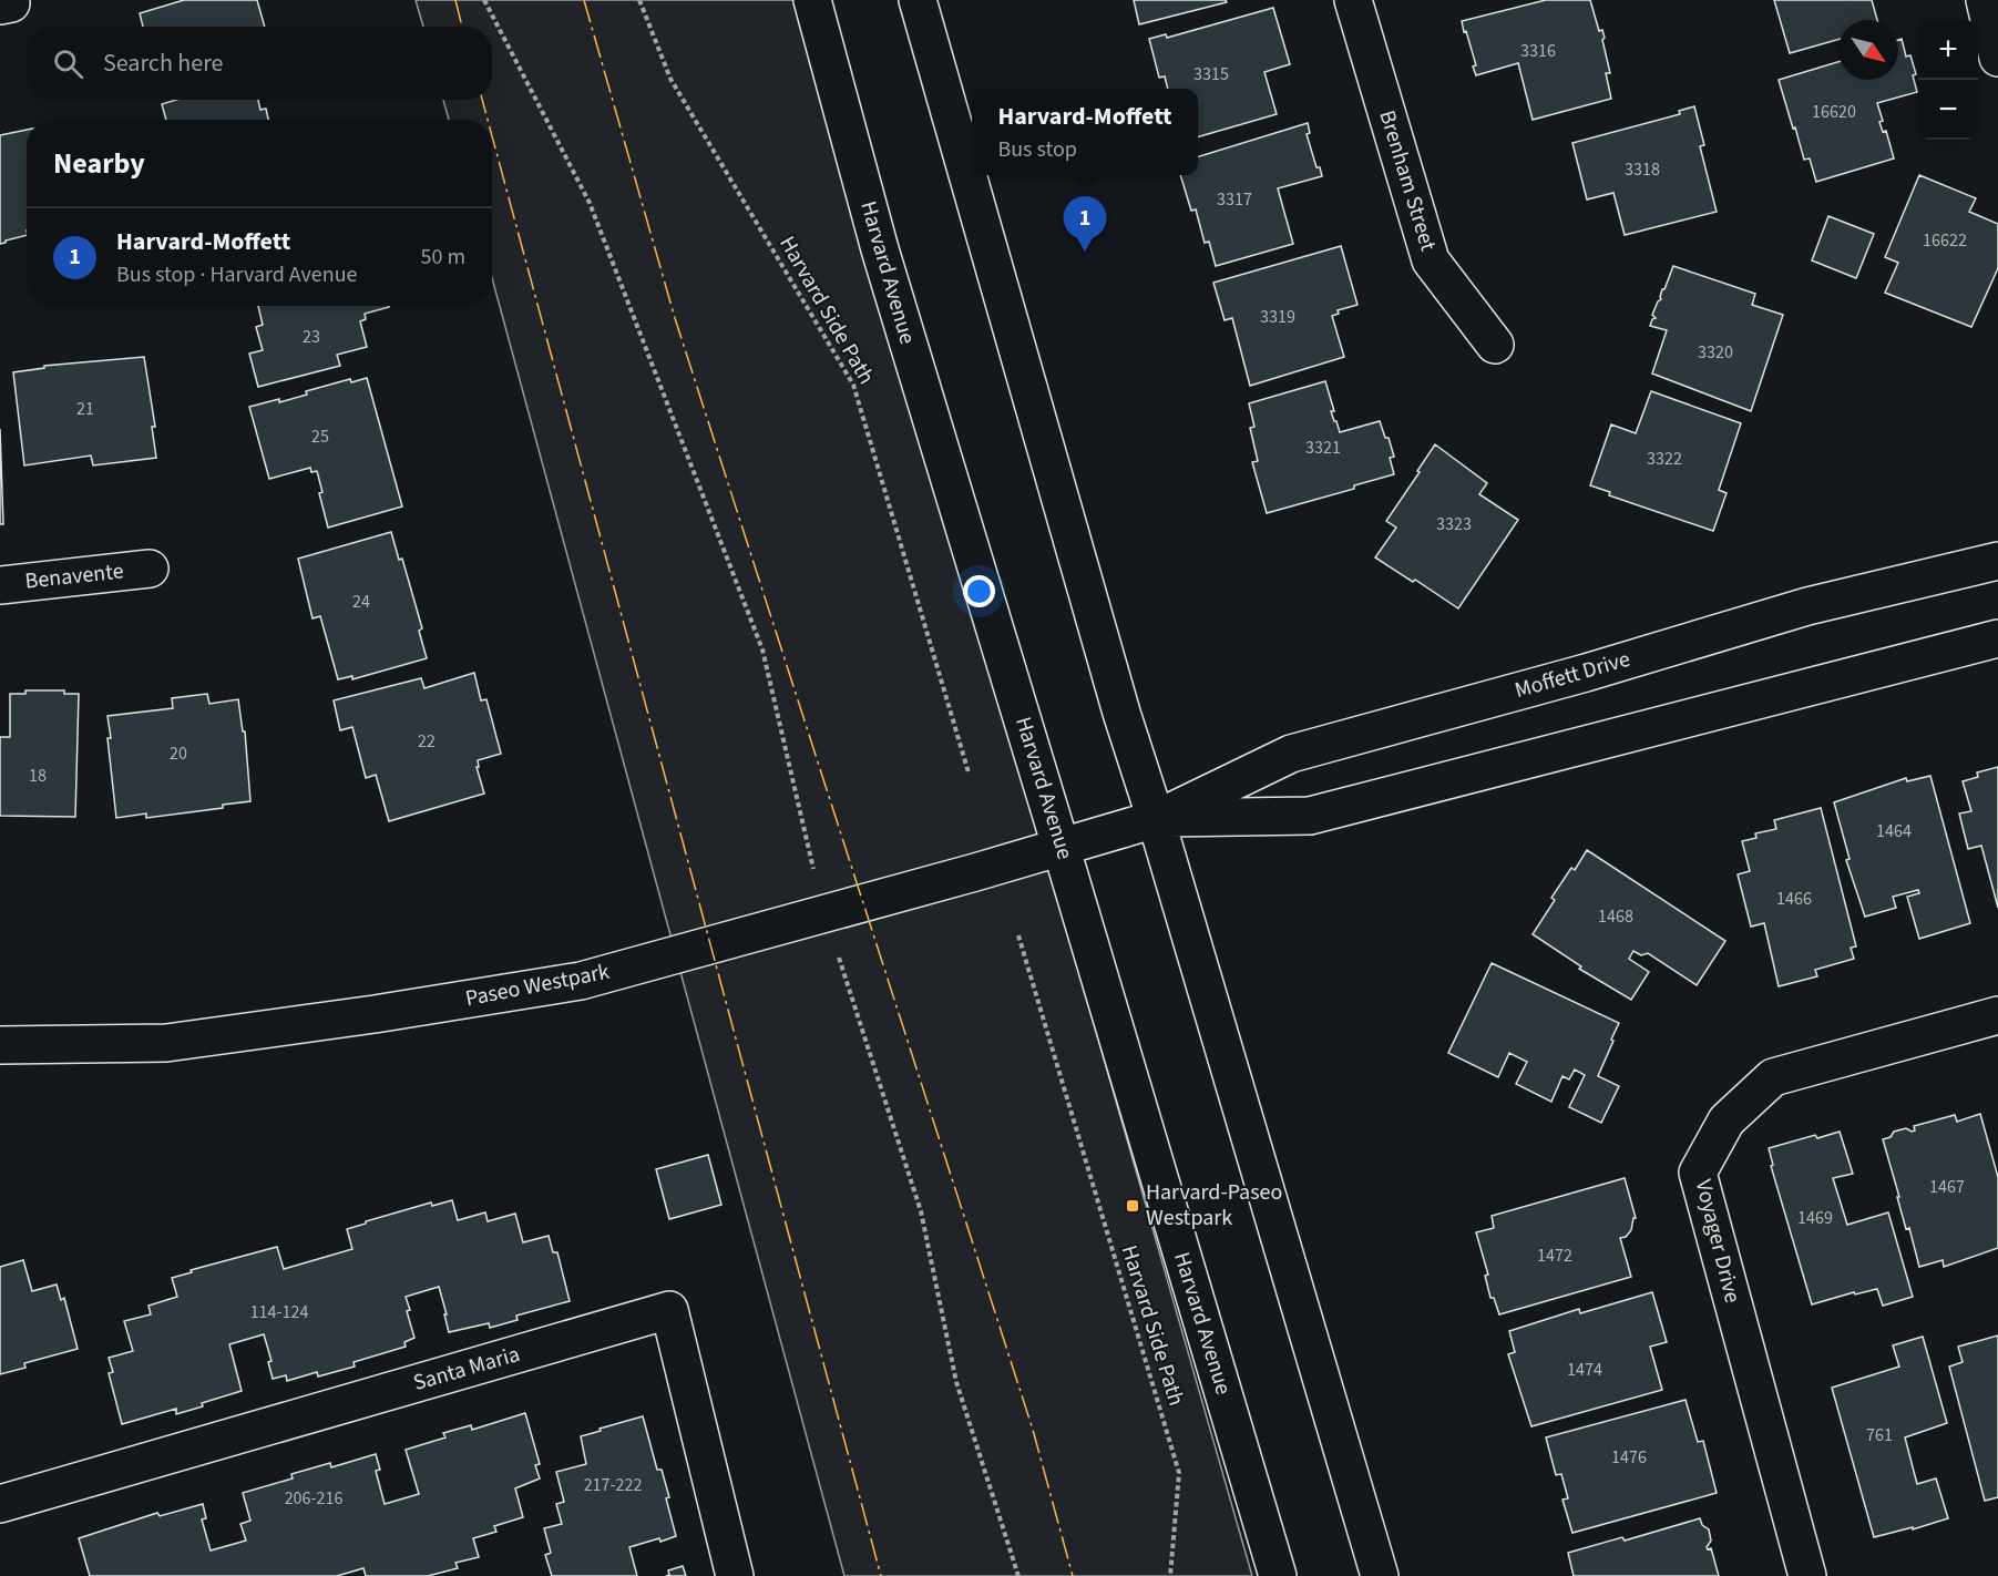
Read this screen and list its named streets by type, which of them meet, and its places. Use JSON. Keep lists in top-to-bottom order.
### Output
{
  "streets": {
    "street": [
      "Brenham Street",
      "Harvard Avenue",
      "Benavente",
      "Moffett Drive",
      "Paseo Westpark",
      "Voyager Drive",
      "Santa Maria"
    ],
    "path": ["Harvard Side Path"]
  },
  "crossings": [
    ["Harvard Avenue", "Moffett Drive"],
    ["Harvard Avenue", "Paseo Westpark"],
    ["Moffett Drive", "Paseo Westpark"]
  ],
  "places": {
    "transit": ["Harvard-Paseo Westpark"]
  },
  "house_numbers": [
    "3316",
    "3315",
    "16620",
    "3318",
    "3317",
    "16622",
    "3319",
    "23",
    "3320",
    "21",
    "25",
    "3321",
    "3322",
    "3323",
    "24",
    "22",
    "20",
    "18",
    "1464",
    "1466",
    "1468",
    "1467",
    "1469",
    "1472",
    "114-124",
    "1474",
    "761",
    "1476",
    "217-222",
    "206-216"
  ],
  "north": "bottom right",
  "page": {
    "map_buttons": ["+", "−"],
    "search": "Search here",
    "popup": ["Harvard-Moffett", "Bus stop"],
    "heading": "Nearby",
    "pins": "1",
    "list": [
      {
        "mark": "1",
        "name": "Harvard-Moffett",
        "note": "Bus stop · Harvard Avenue",
        "value": "50 m"
      }
    ]
  }
}
